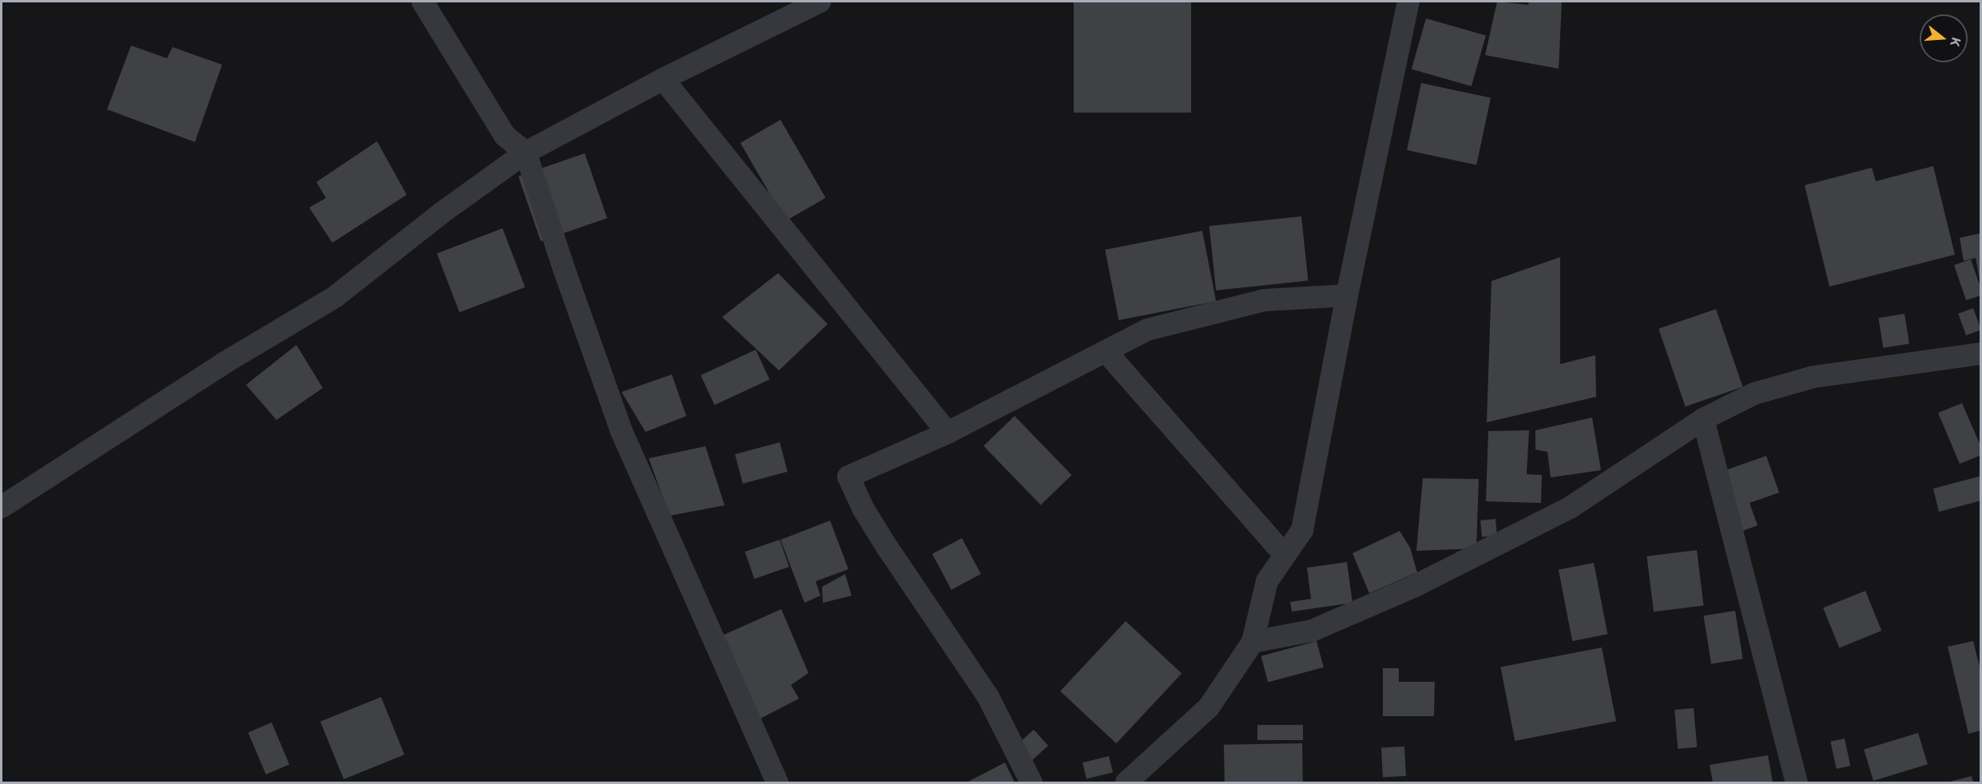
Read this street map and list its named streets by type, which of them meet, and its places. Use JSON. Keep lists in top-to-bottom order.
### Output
{
  "north": "right"
}
